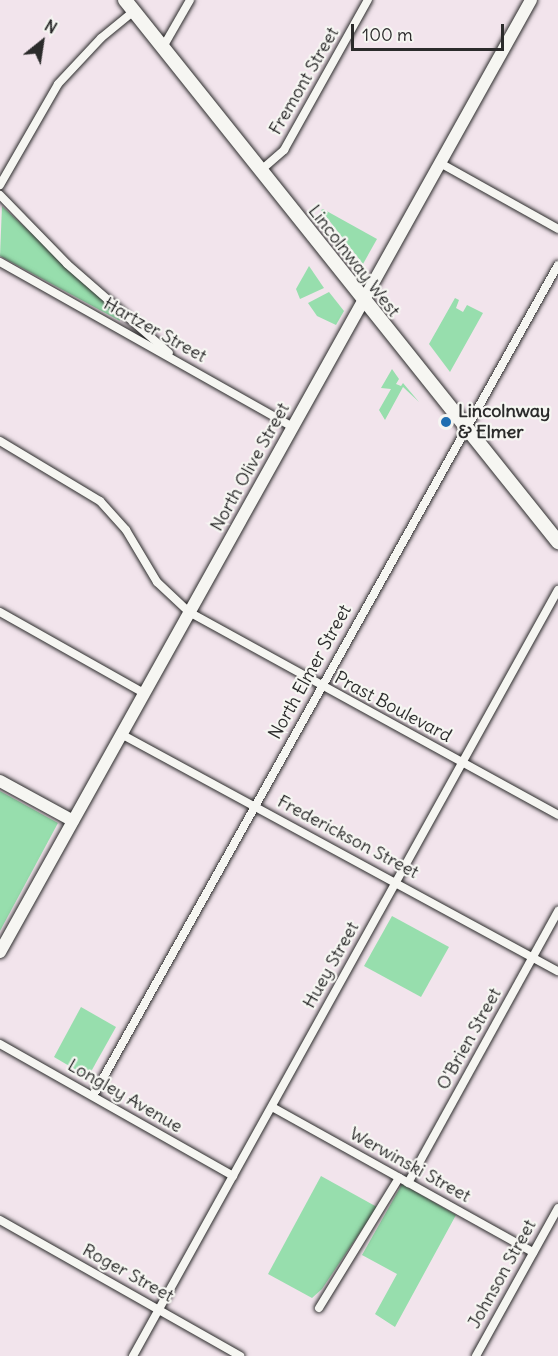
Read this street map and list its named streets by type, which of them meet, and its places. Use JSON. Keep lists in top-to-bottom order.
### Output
{
  "streets": {
    "main road": ["Lincolnway West"],
    "street": [
      "Fremont Street",
      "Hartzer Street",
      "North Olive Street",
      "North Elmer Street",
      "Prast Boulevard",
      "Frederickson Street",
      "Huey Street",
      "O'Brien Street",
      "Longley Avenue",
      "Werwinski Street",
      "Roger Street",
      "Johnson Street"
    ]
  },
  "crossings": [
    ["Fremont Street", "Lincolnway West"],
    ["Lincolnway West", "North Olive Street"],
    ["Lincolnway West", "North Elmer Street"],
    ["Hartzer Street", "North Olive Street"],
    ["North Olive Street", "Prast Boulevard"],
    ["North Olive Street", "Frederickson Street"],
    ["North Elmer Street", "Prast Boulevard"],
    ["North Elmer Street", "Frederickson Street"],
    ["North Elmer Street", "Longley Avenue"],
    ["Prast Boulevard", "Huey Street"],
    ["Frederickson Street", "Huey Street"],
    ["Frederickson Street", "O'Brien Street"],
    ["Huey Street", "Longley Avenue"],
    ["Huey Street", "Werwinski Street"],
    ["Huey Street", "Roger Street"],
    ["O'Brien Street", "Werwinski Street"],
    ["Werwinski Street", "Johnson Street"]
  ],
  "places": ["Lincolnway & Elmer"],
  "scale_bar": "100 m",
  "north": "top right"
}
